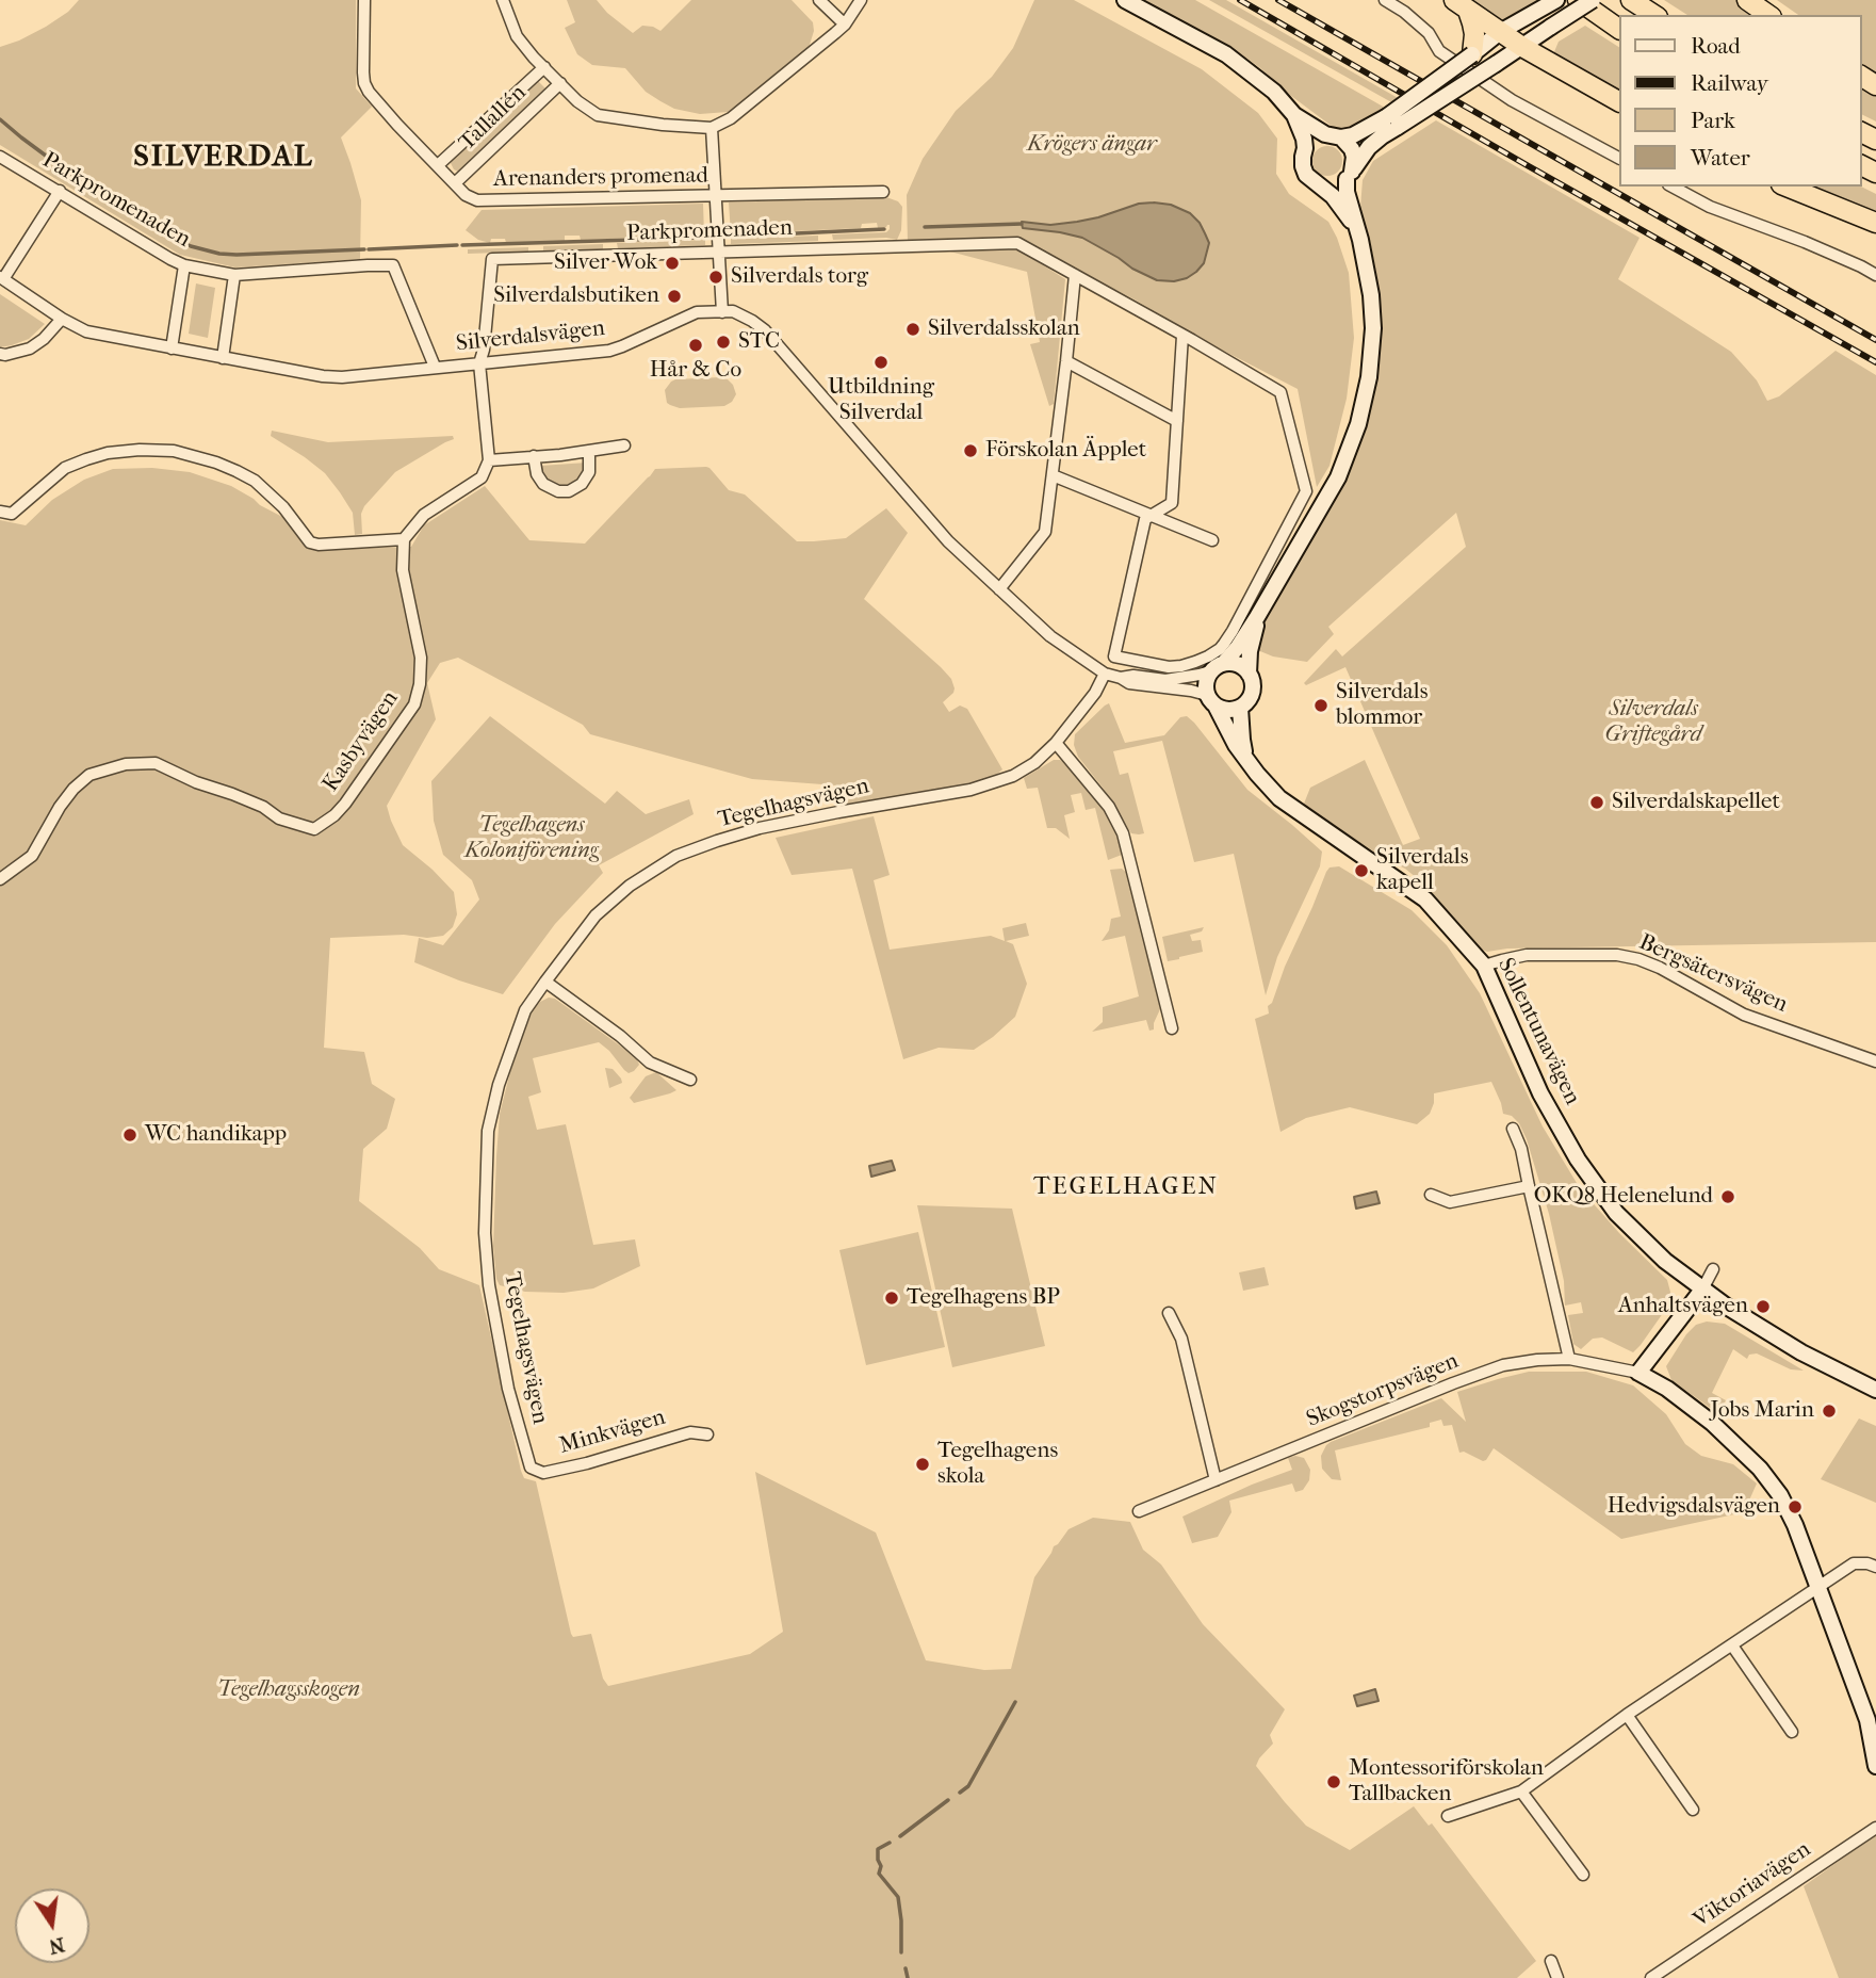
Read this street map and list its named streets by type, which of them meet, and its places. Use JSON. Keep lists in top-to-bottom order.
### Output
{
  "streets": {
    "street": [
      "Tallallén",
      "Arenanders promenad",
      "Parkpromenaden",
      "Silverdalsvägen",
      "Kasbyvägen",
      "Tegelhagsvägen",
      "Bergsätersvägen",
      "Sollentunavägen",
      "Skogstorpsvägen",
      "Minkvägen",
      "Viktoriavägen"
    ]
  },
  "crossings": [
    ["Tallallén", "Arenanders promenad"],
    ["Parkpromenaden", "Silverdalsvägen"],
    ["Silverdalsvägen", "Tegelhagsvägen"],
    ["Silverdalsvägen", "Sollentunavägen"],
    ["Tegelhagsvägen", "Minkvägen"],
    ["Bergsätersvägen", "Sollentunavägen"]
  ],
  "districts": ["SILVERDAL", "TEGELHAGEN"],
  "parks": [
    "Krögers ängar",
    "Silverdals Griftegård",
    "Tegelhagens Koloniförening",
    "Tegelhagsskogen"
  ],
  "places": [
    "Silver Wok",
    "Silverdals torg",
    "Silverdalsbutiken",
    "Silverdalsskolan",
    "STC",
    "Hår & Co",
    "Utbildning Silverdal",
    "Förskolan Äpplet",
    "Silverdals blommor",
    "Silverdalskapellet",
    "Silverdals kapell",
    "WC handikapp",
    "OKQ8 Helenelund",
    "Tegelhagens BP",
    "Anhaltsvägen",
    "Jobs Marin",
    "Tegelhagens skola",
    "Hedvigsdalsvägen",
    "Montessoriförskolan Tallbacken"
  ],
  "legend": [
    "Road",
    "Railway",
    "Park",
    "Water"
  ],
  "north": "bottom"
}
